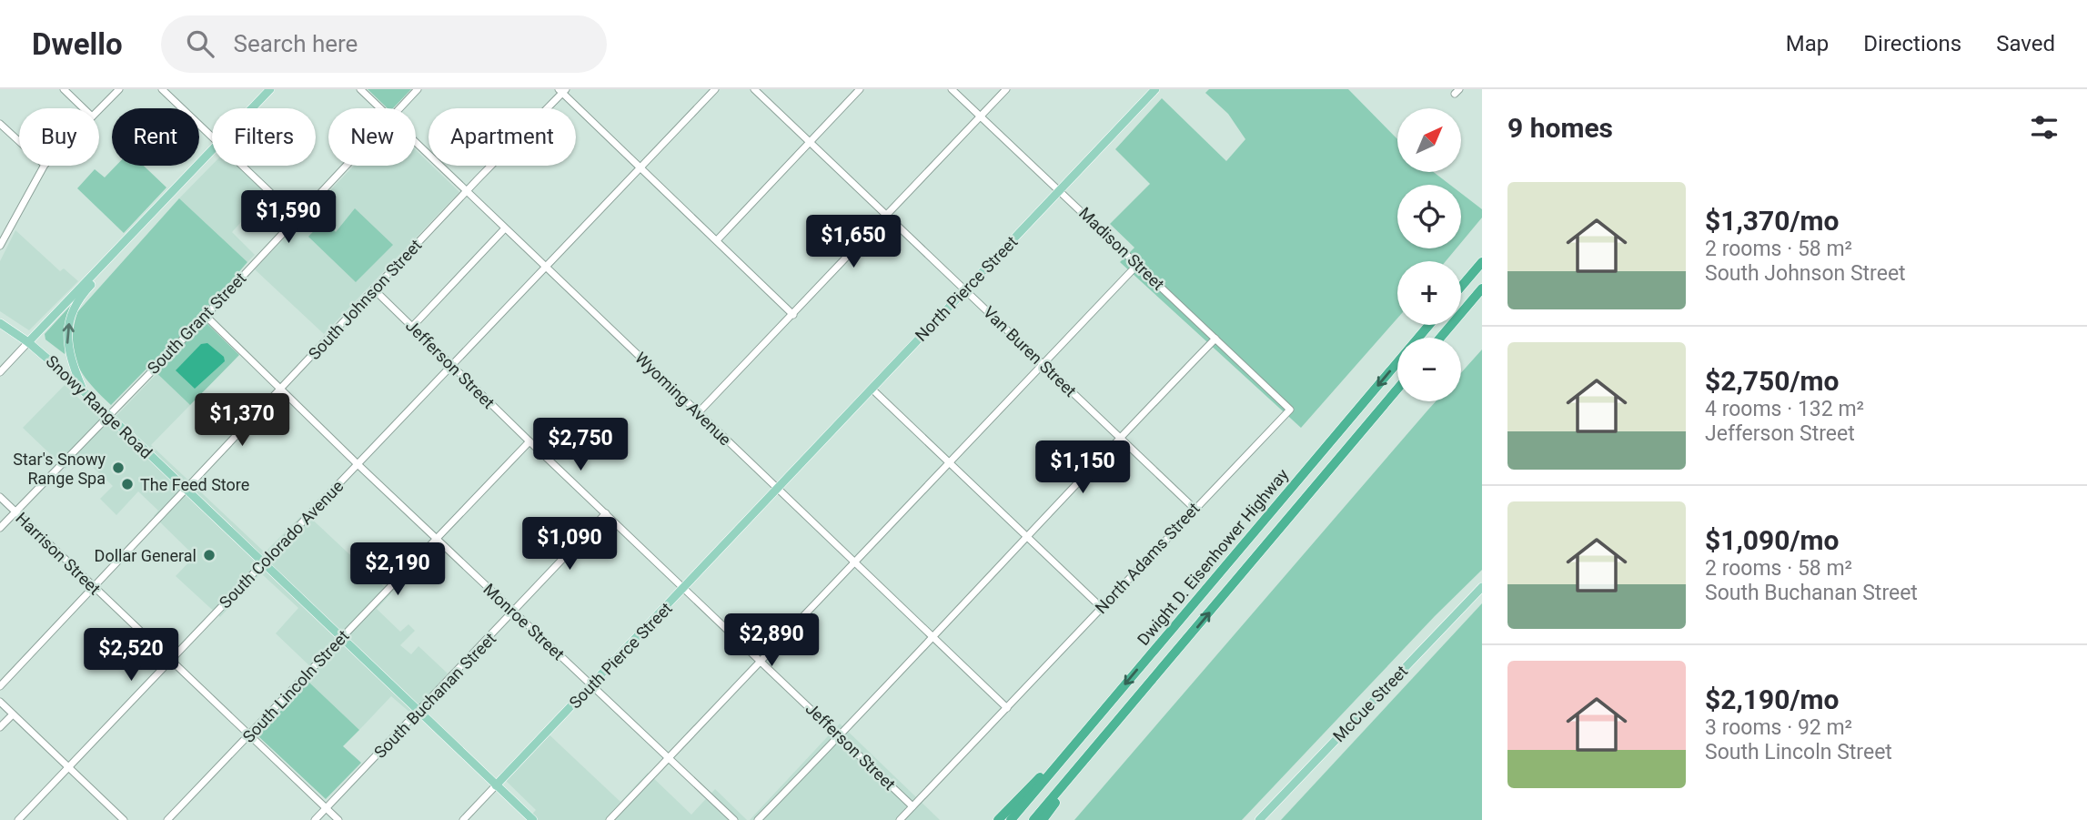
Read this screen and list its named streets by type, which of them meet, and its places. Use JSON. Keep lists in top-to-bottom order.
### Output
{
  "streets": {
    "highway": ["Dwight D. Eisenhower Highway"],
    "main road": [
      "North Pierce Street",
      "Snowy Range Road",
      "South Pierce Street",
      "McCue Street"
    ],
    "street": [
      "Madison Street",
      "South Johnson Street",
      "South Grant Street",
      "Van Buren Street",
      "Jefferson Street",
      "Wyoming Avenue",
      "South Colorado Avenue",
      "Harrison Street",
      "North Adams Street",
      "Monroe Street",
      "South Lincoln Street",
      "South Buchanan Street"
    ]
  },
  "crossings": [
    ["Madison Street", "North Pierce Street"],
    ["Madison Street", "North Adams Street"],
    ["North Pierce Street", "Van Buren Street"],
    ["North Pierce Street", "Wyoming Avenue"],
    ["North Pierce Street", "South Pierce Street"],
    ["South Johnson Street", "Jefferson Street"],
    ["South Johnson Street", "Wyoming Avenue"],
    ["South Johnson Street", "Snowy Range Road"],
    ["South Johnson Street", "Harrison Street"],
    ["South Johnson Street", "Monroe Street"],
    ["South Grant Street", "Snowy Range Road"],
    ["South Grant Street", "Harrison Street"],
    ["South Grant Street", "Monroe Street"],
    ["Van Buren Street", "North Adams Street"],
    ["Jefferson Street", "South Colorado Avenue"],
    ["Jefferson Street", "North Adams Street"],
    ["Jefferson Street", "South Pierce Street"],
    ["Jefferson Street", "South Lincoln Street"],
    ["Jefferson Street", "South Buchanan Street"],
    ["Wyoming Avenue", "South Colorado Avenue"],
    ["Wyoming Avenue", "North Adams Street"],
    ["Wyoming Avenue", "South Pierce Street"],
    ["Snowy Range Road", "South Colorado Avenue"],
    ["Snowy Range Road", "South Pierce Street"],
    ["Snowy Range Road", "South Lincoln Street"],
    ["Snowy Range Road", "South Buchanan Street"],
    ["South Colorado Avenue", "Harrison Street"],
    ["South Colorado Avenue", "Monroe Street"],
    ["Harrison Street", "South Lincoln Street"],
    ["Harrison Street", "South Buchanan Street"],
    ["Monroe Street", "South Pierce Street"],
    ["Monroe Street", "South Lincoln Street"],
    ["Monroe Street", "South Buchanan Street"]
  ],
  "places": ["Star's Snowy Range Spa", "The Feed Store", "Dollar General"],
  "north": "top right",
  "page": {
    "header": "Dwello",
    "search": "Search here",
    "nav": ["Map", "Directions", "Saved"],
    "heading": "9 homes",
    "map_buttons": ["+", "−"],
    "chip": [
      "Buy",
      "Rent",
      "Filters",
      "New",
      "Apartment"
    ],
    "list": [
      {
        "name": "$1,370/mo",
        "note": "2 rooms · 58 m² · South Johnson Street"
      },
      {
        "name": "$2,750/mo",
        "note": "4 rooms · 132 m² · Jefferson Street"
      },
      {
        "name": "$1,090/mo",
        "note": "2 rooms · 58 m² · South Buchanan Street"
      },
      {
        "name": "$2,190/mo",
        "note": "3 rooms · 92 m² · South Lincoln Street"
      }
    ],
    "price": [
      "$1,590",
      "$1,650",
      "$1,370",
      "$2,750",
      "$1,150",
      "$1,090",
      "$2,190",
      "$2,890",
      "$2,520"
    ]
  }
}
